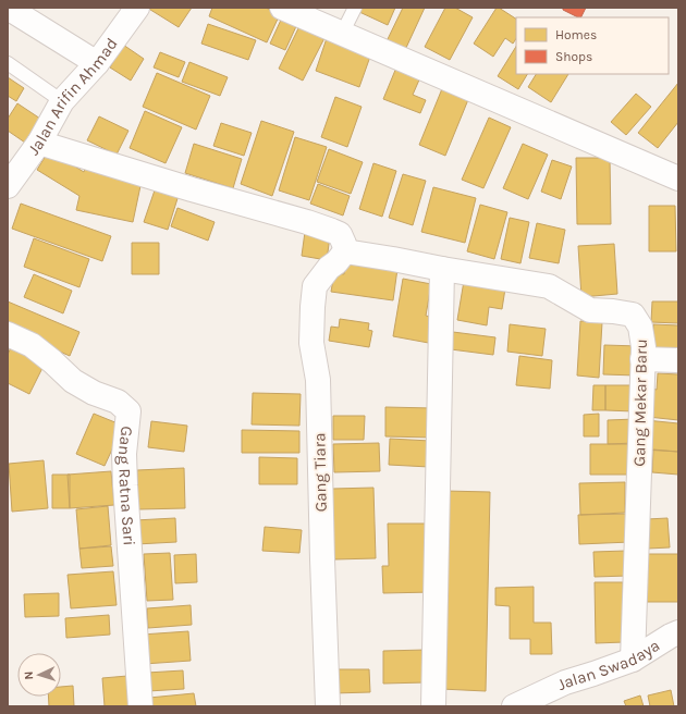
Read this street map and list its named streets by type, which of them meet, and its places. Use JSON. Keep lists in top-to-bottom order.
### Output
{
  "streets": {
    "street": [
      "Jalan Arifin Ahmad",
      "Gang Mekar Baru",
      "Gang Tiara",
      "Gang Ratna Sari",
      "Jalan Swadaya"
    ]
  },
  "crossings": [
    ["Gang Mekar Baru", "Gang Tiara"],
    ["Gang Mekar Baru", "Jalan Swadaya"]
  ],
  "legend": ["Homes", "Shops"],
  "north": "left"
}
